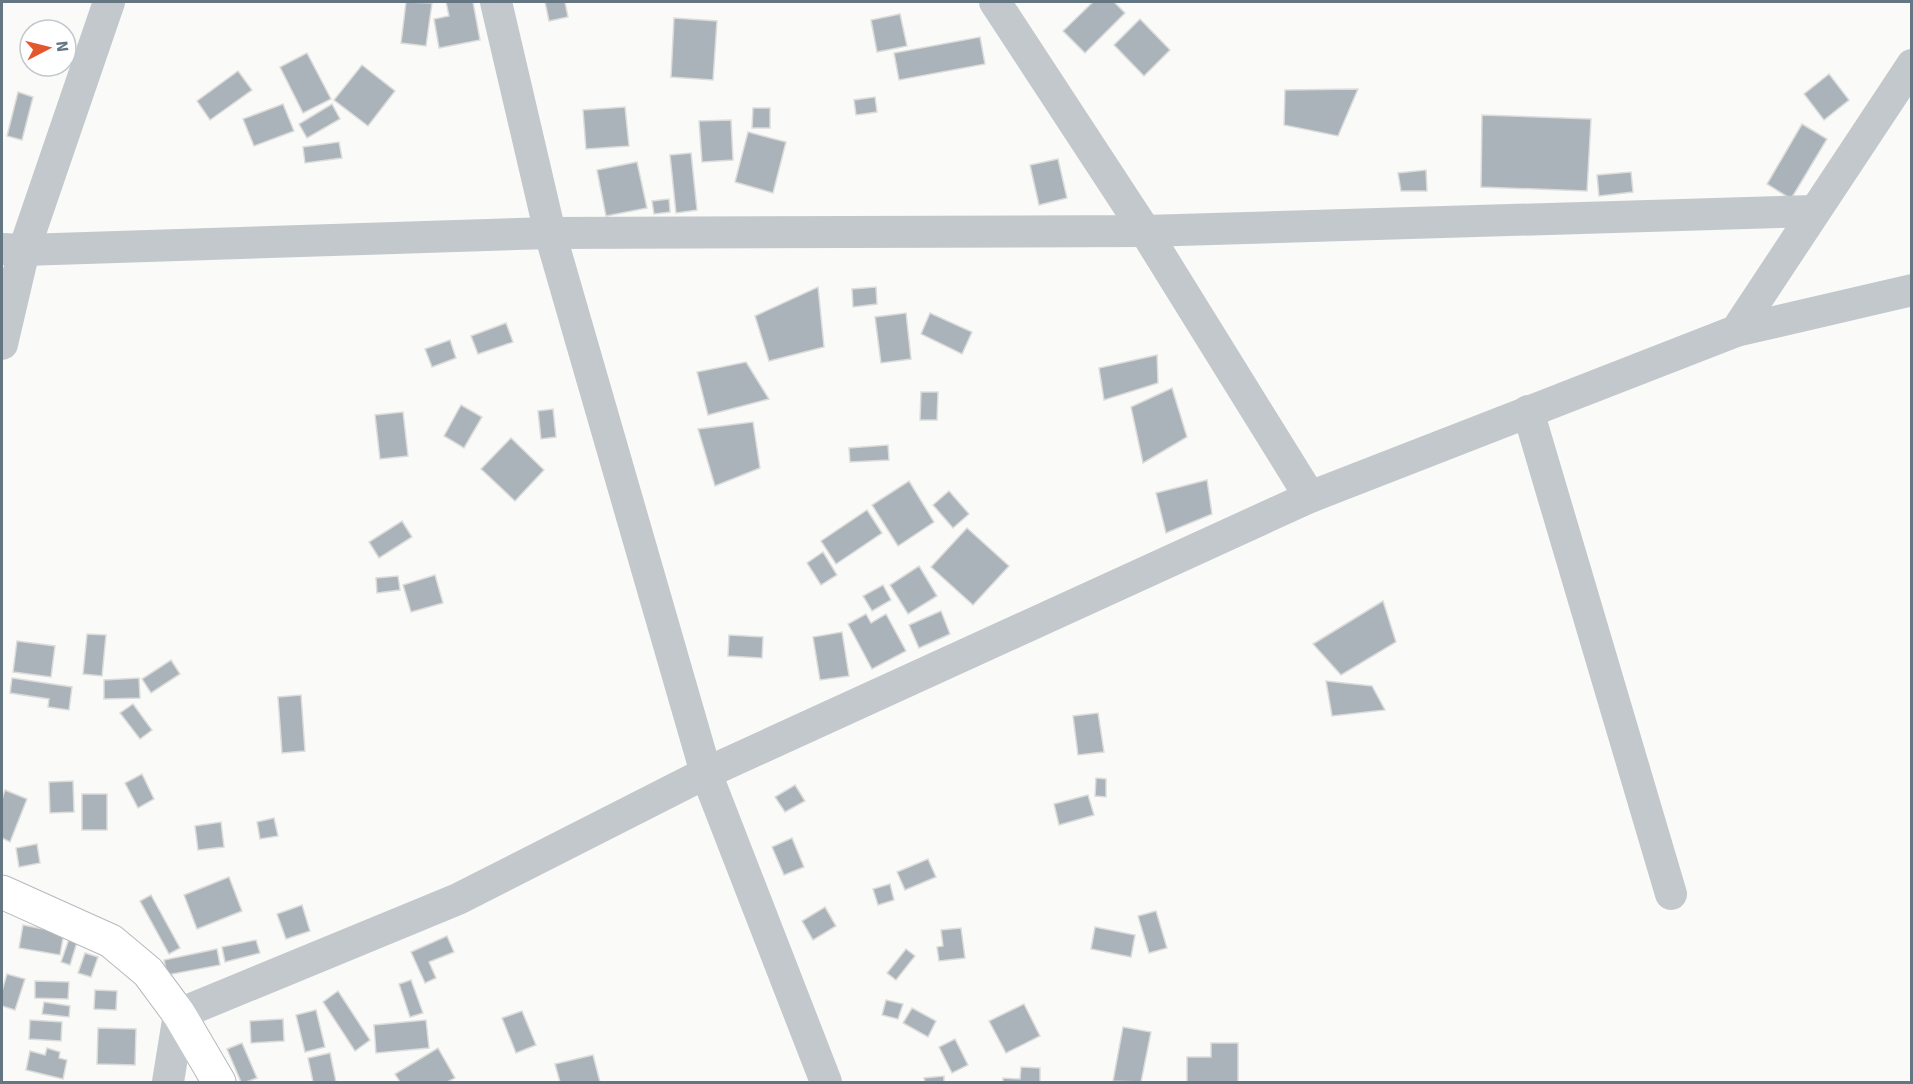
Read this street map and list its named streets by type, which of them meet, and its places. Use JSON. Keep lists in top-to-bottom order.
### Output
{
  "north": "right"
}
